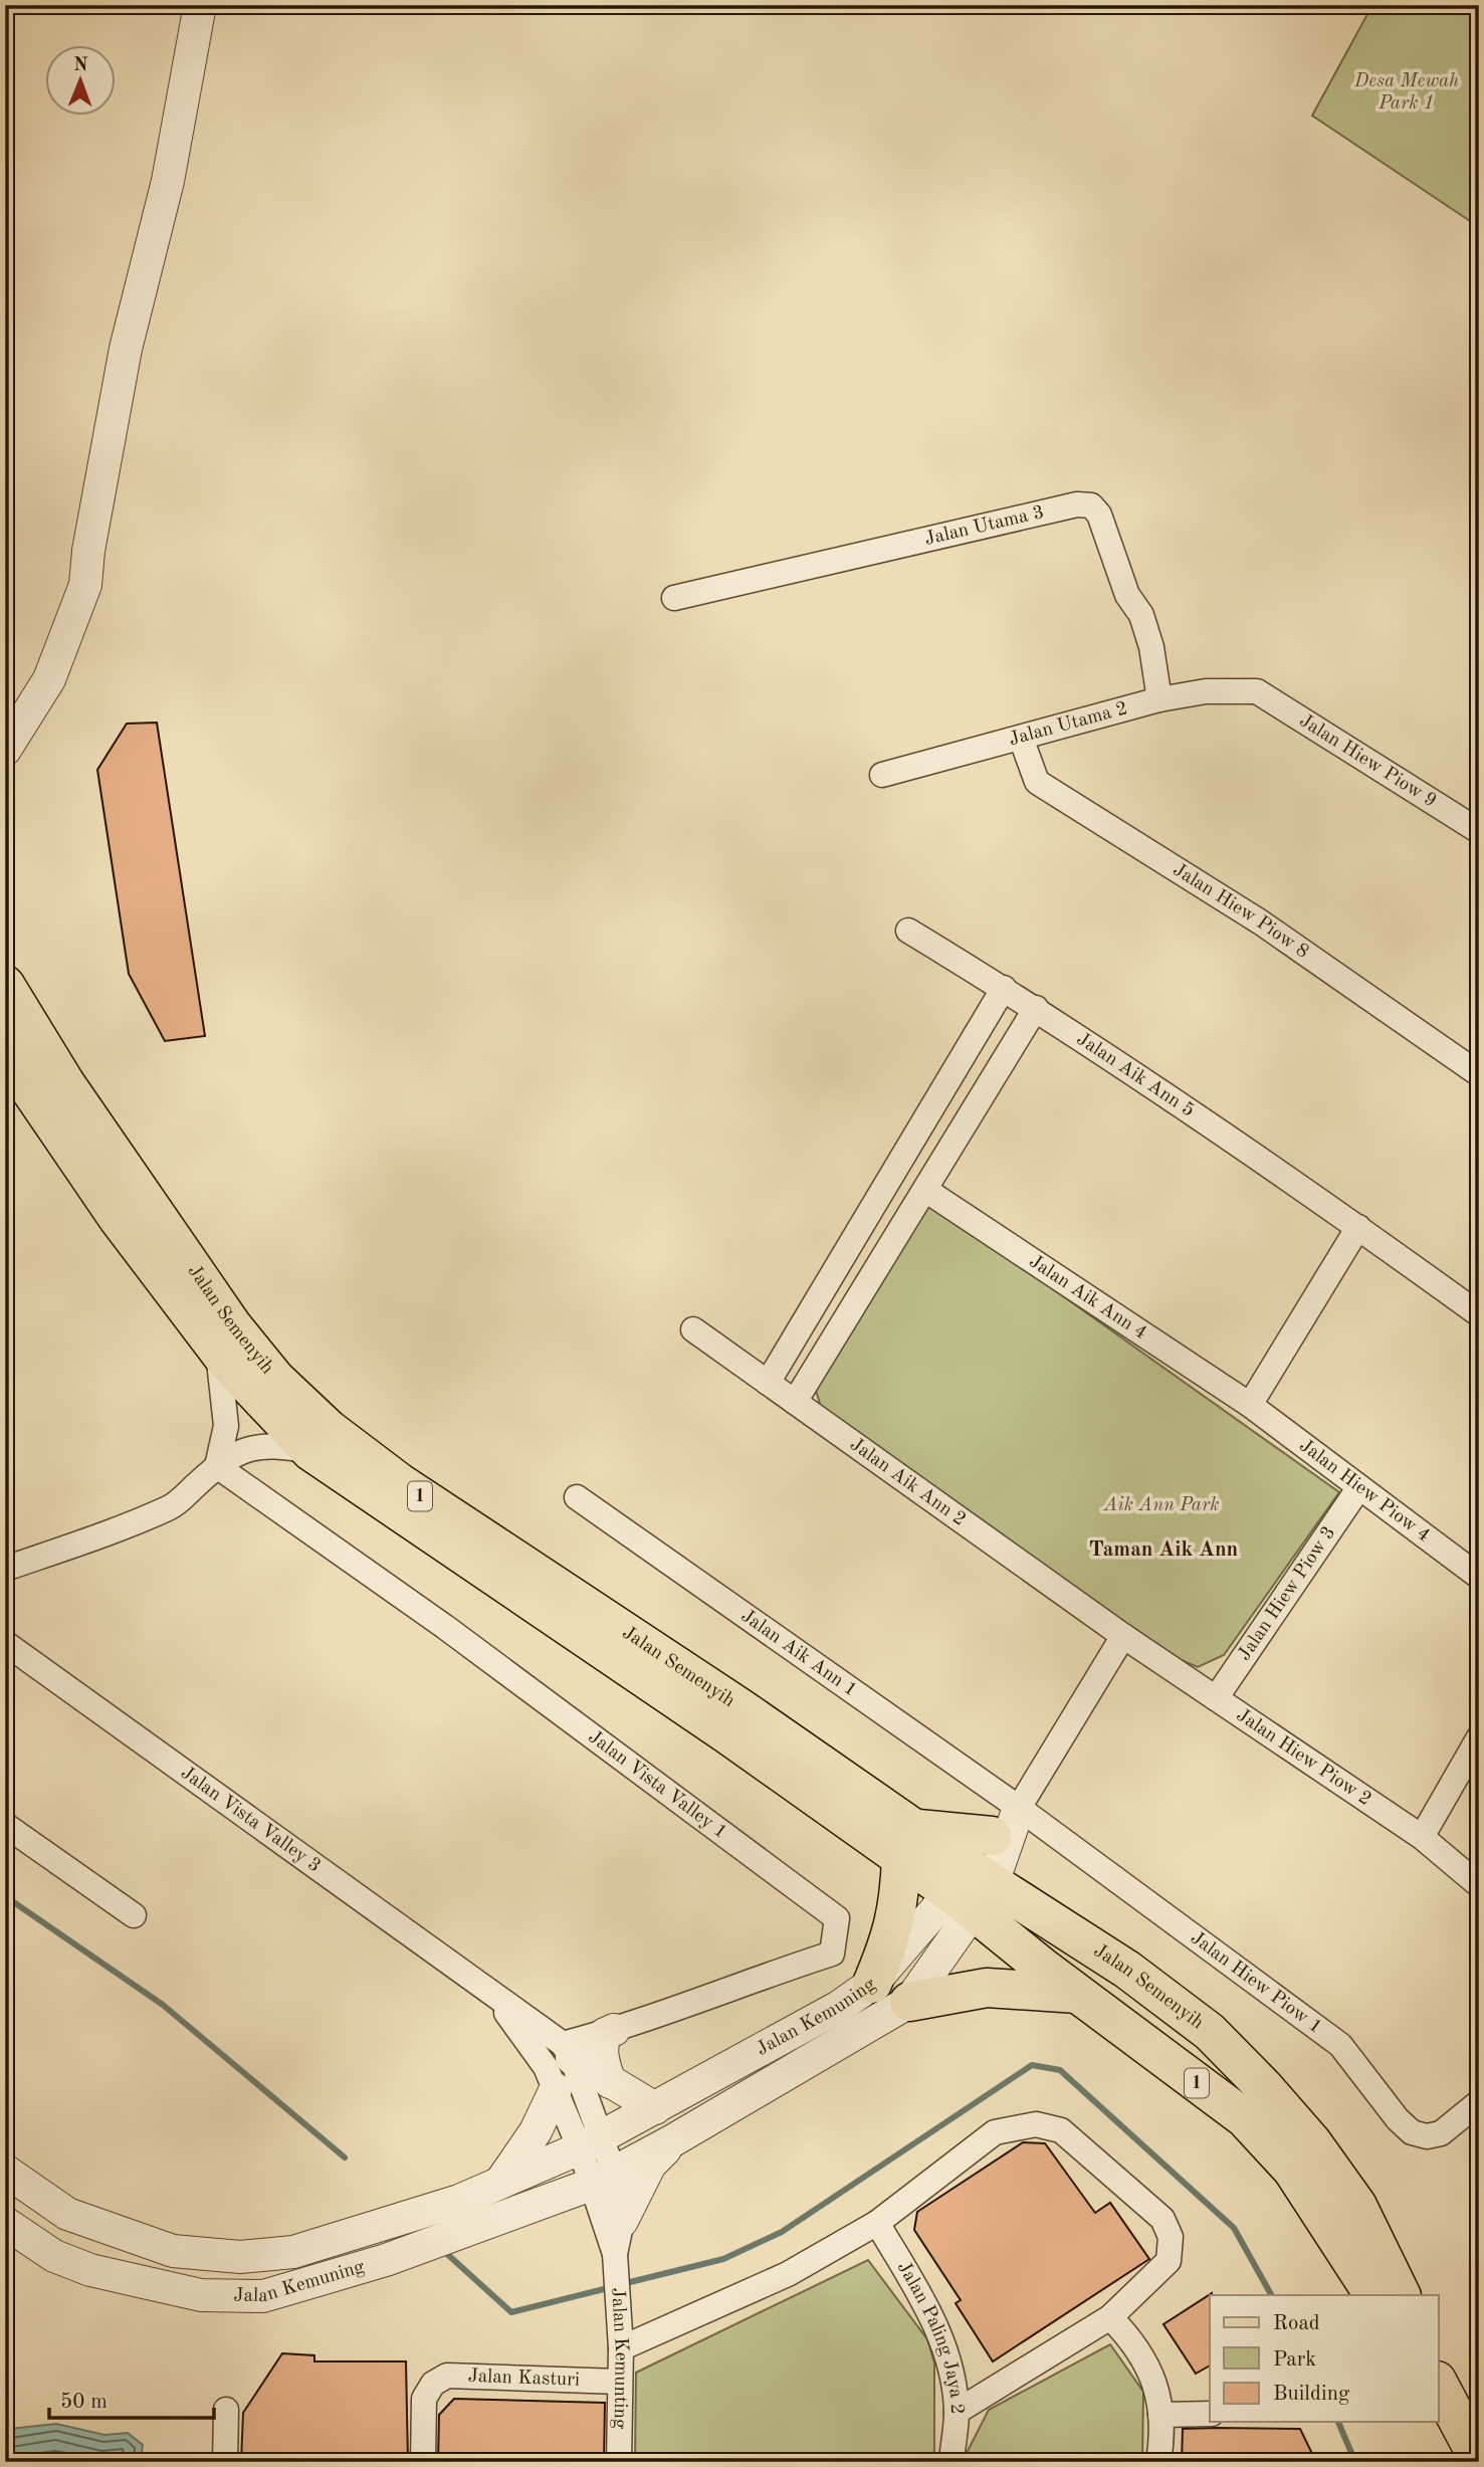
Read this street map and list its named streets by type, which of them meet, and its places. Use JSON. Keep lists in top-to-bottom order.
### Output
{
  "streets": {
    "main road": ["Jalan Semenyih", "1"],
    "street": [
      "Jalan Utama 3",
      "Jalan Utama 2",
      "Jalan Hiew Piow 9",
      "Jalan Hiew Piow 8",
      "Jalan Aik Ann 5",
      "Jalan Aik Ann 4",
      "Jalan Aik Ann 2",
      "Jalan Hiew Piow 4",
      "Jalan Hiew Piow 3",
      "Jalan Aik Ann 1",
      "Jalan Hiew Piow 2",
      "Jalan Vista Valley 1",
      "Jalan Vista Valley 3",
      "Jalan Hiew Piow 1",
      "Jalan Kemuning",
      "Jalan Paling Jaya 2",
      "Jalan Kemunting",
      "Jalan Kasturi"
    ]
  },
  "crossings": [
    ["Jalan Utama 3", "Jalan Utama 2"],
    ["Jalan Utama 2", "Jalan Hiew Piow 9"],
    ["Jalan Utama 2", "Jalan Hiew Piow 8"],
    ["Jalan Aik Ann 4", "Jalan Hiew Piow 4"],
    ["Jalan Semenyih", "Jalan Kemuning"],
    ["Jalan Aik Ann 2", "Jalan Hiew Piow 2"],
    ["Jalan Hiew Piow 4", "Jalan Hiew Piow 3"],
    ["Jalan Hiew Piow 3", "Jalan Hiew Piow 2"],
    ["Jalan Aik Ann 1", "Jalan Hiew Piow 1"],
    ["Jalan Vista Valley 1", "Jalan Vista Valley 3"],
    ["Jalan Vista Valley 3", "Jalan Kemuning"],
    ["Jalan Kemunting", "Jalan Kasturi"]
  ],
  "districts": ["Taman Aik Ann"],
  "parks": ["Desa Mewah Park 1", "Aik Ann Park"],
  "legend": ["Road", "Park", "Building"],
  "scale_bar": "50 m",
  "north": "top"
}
